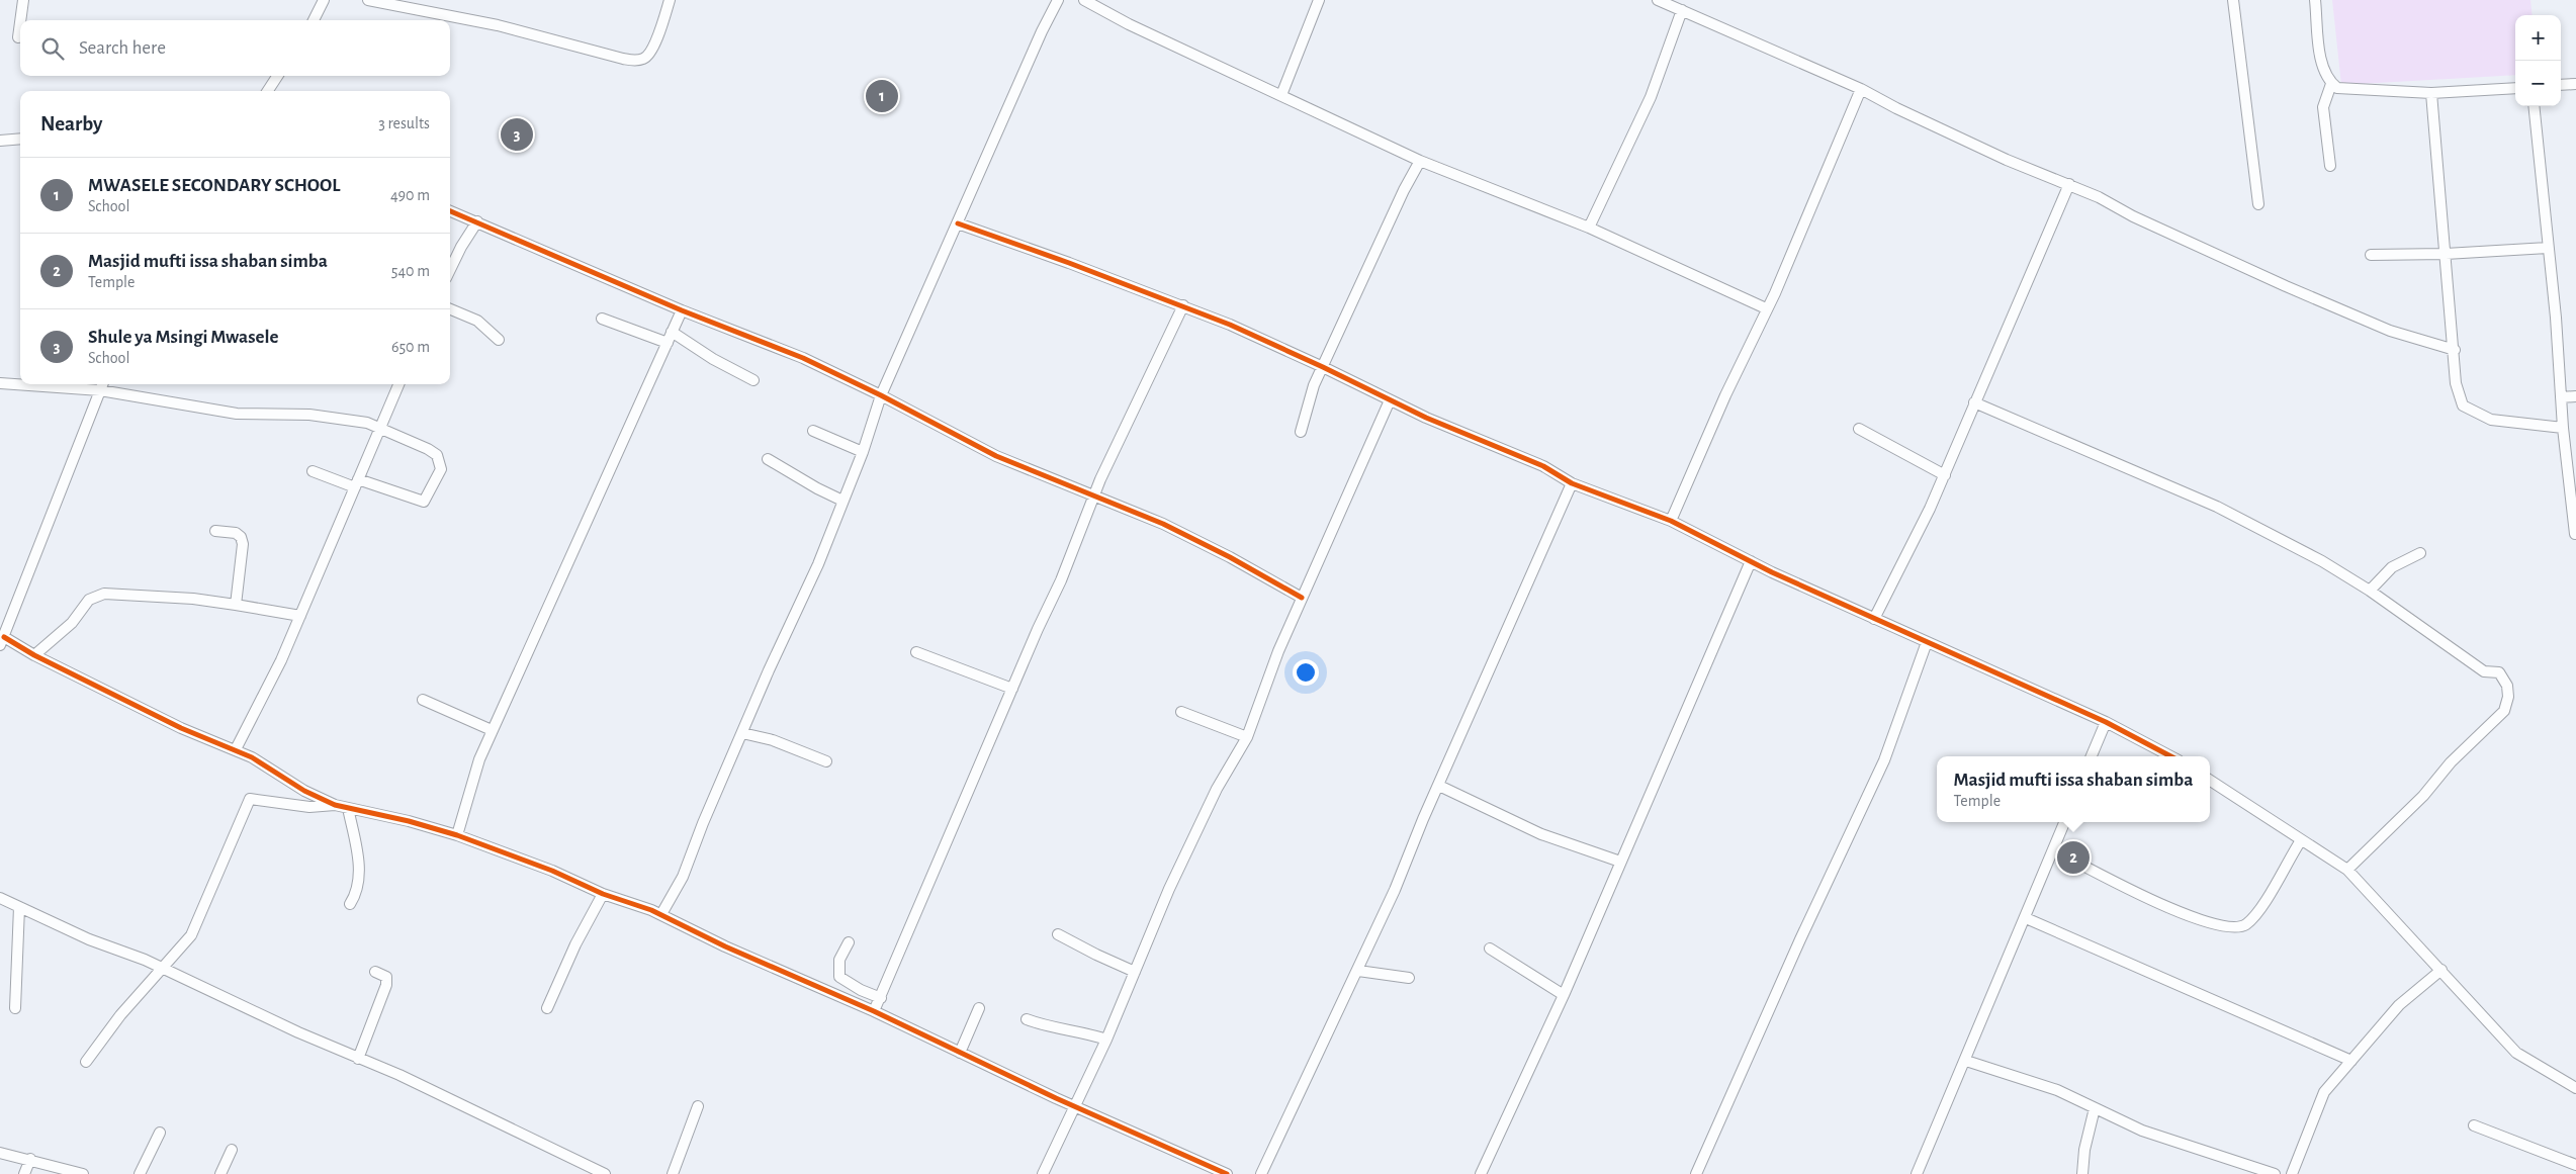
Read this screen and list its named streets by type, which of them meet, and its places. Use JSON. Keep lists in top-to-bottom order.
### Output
{
  "page": {
    "map_buttons": ["+", "−"],
    "search": "Search here",
    "pins": ["1", "3", "2"],
    "heading": ["Nearby", "3 results"],
    "list": [
      {
        "mark": "1",
        "name": "MWASELE SECONDARY SCHOOL",
        "note": "School",
        "value": "490 m"
      },
      {
        "mark": "2",
        "name": "Masjid mufti issa shaban simba",
        "note": "Temple",
        "value": "540 m"
      },
      {
        "mark": "3",
        "name": "Shule ya Msingi Mwasele",
        "note": "School",
        "value": "650 m"
      }
    ],
    "popup": ["Masjid mufti issa shaban simba", "Temple"]
  }
}
